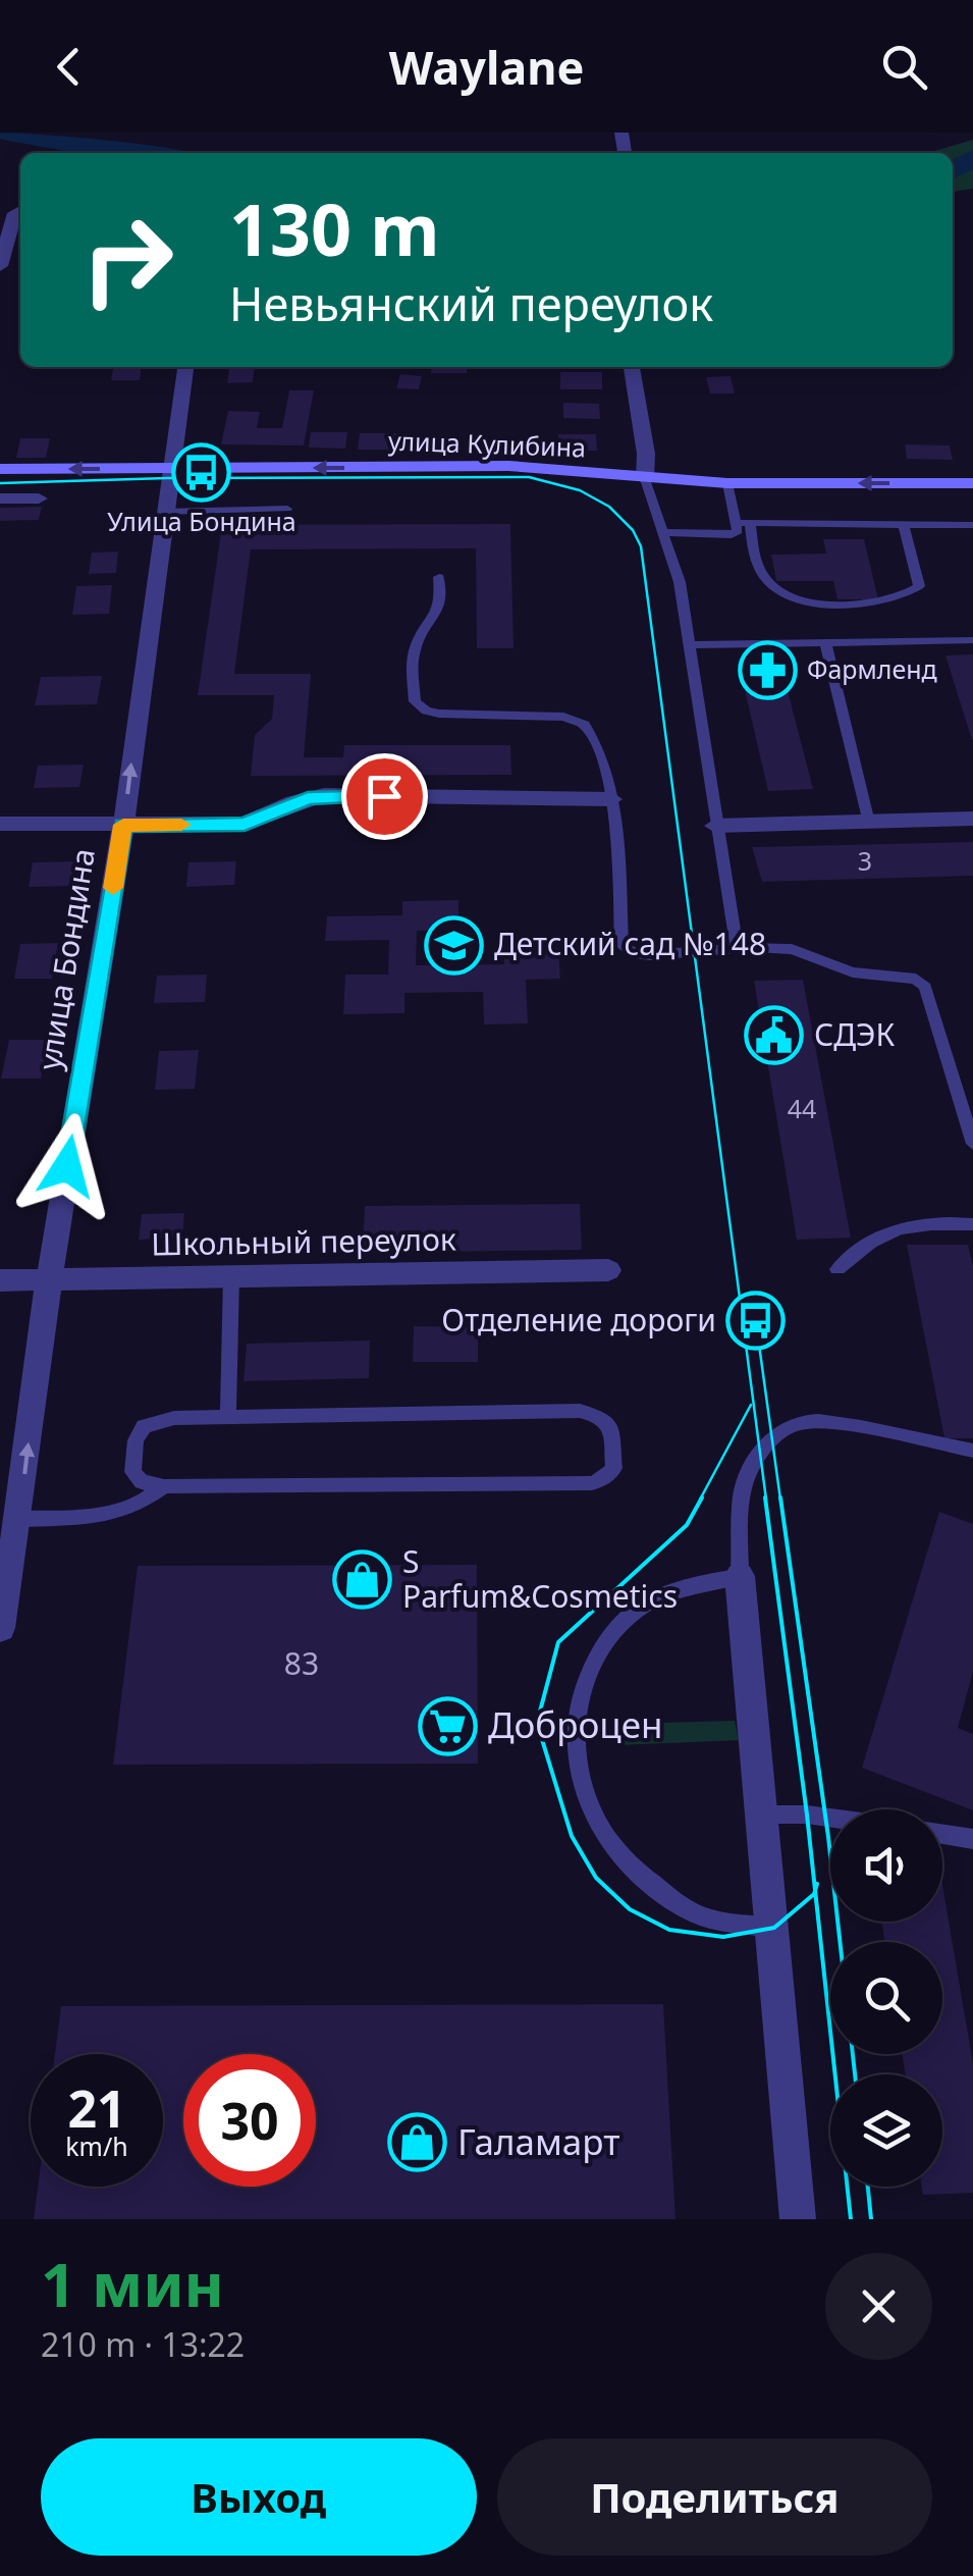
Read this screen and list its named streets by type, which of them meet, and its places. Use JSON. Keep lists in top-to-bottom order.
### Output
{
  "streets": {
    "main road": ["улица Кулибина"],
    "street": ["улица Бондина", "Школьный переулок"]
  },
  "crossings": [
    ["улица Кулибина", "улица Бондина"],
    ["улица Бондина", "Школьный переулок"]
  ],
  "one_way": ["улица Кулибина", "улица Бондина"],
  "places": {
    "bus stop": ["Улица Бондина", "Отделение дороги"],
    "pharmacy": ["Фармленд"],
    "school or university": ["Детский сад №148"],
    "public building": ["СДЭК"],
    "shop": ["S Parfum&Cosmetics", "Галамарт"],
    "supermarket": ["Доброцен"]
  },
  "house_numbers": ["3", "44", "83"],
  "page": {
    "header": "Waylane",
    "turn": ["130 m", "Невьянский переулок"],
    "speed": "21 km/h",
    "limit": "30",
    "heading": ["1 мин", "210 m · 13:22"],
    "buttons": ["Выход", "Поделиться"]
  }
}
